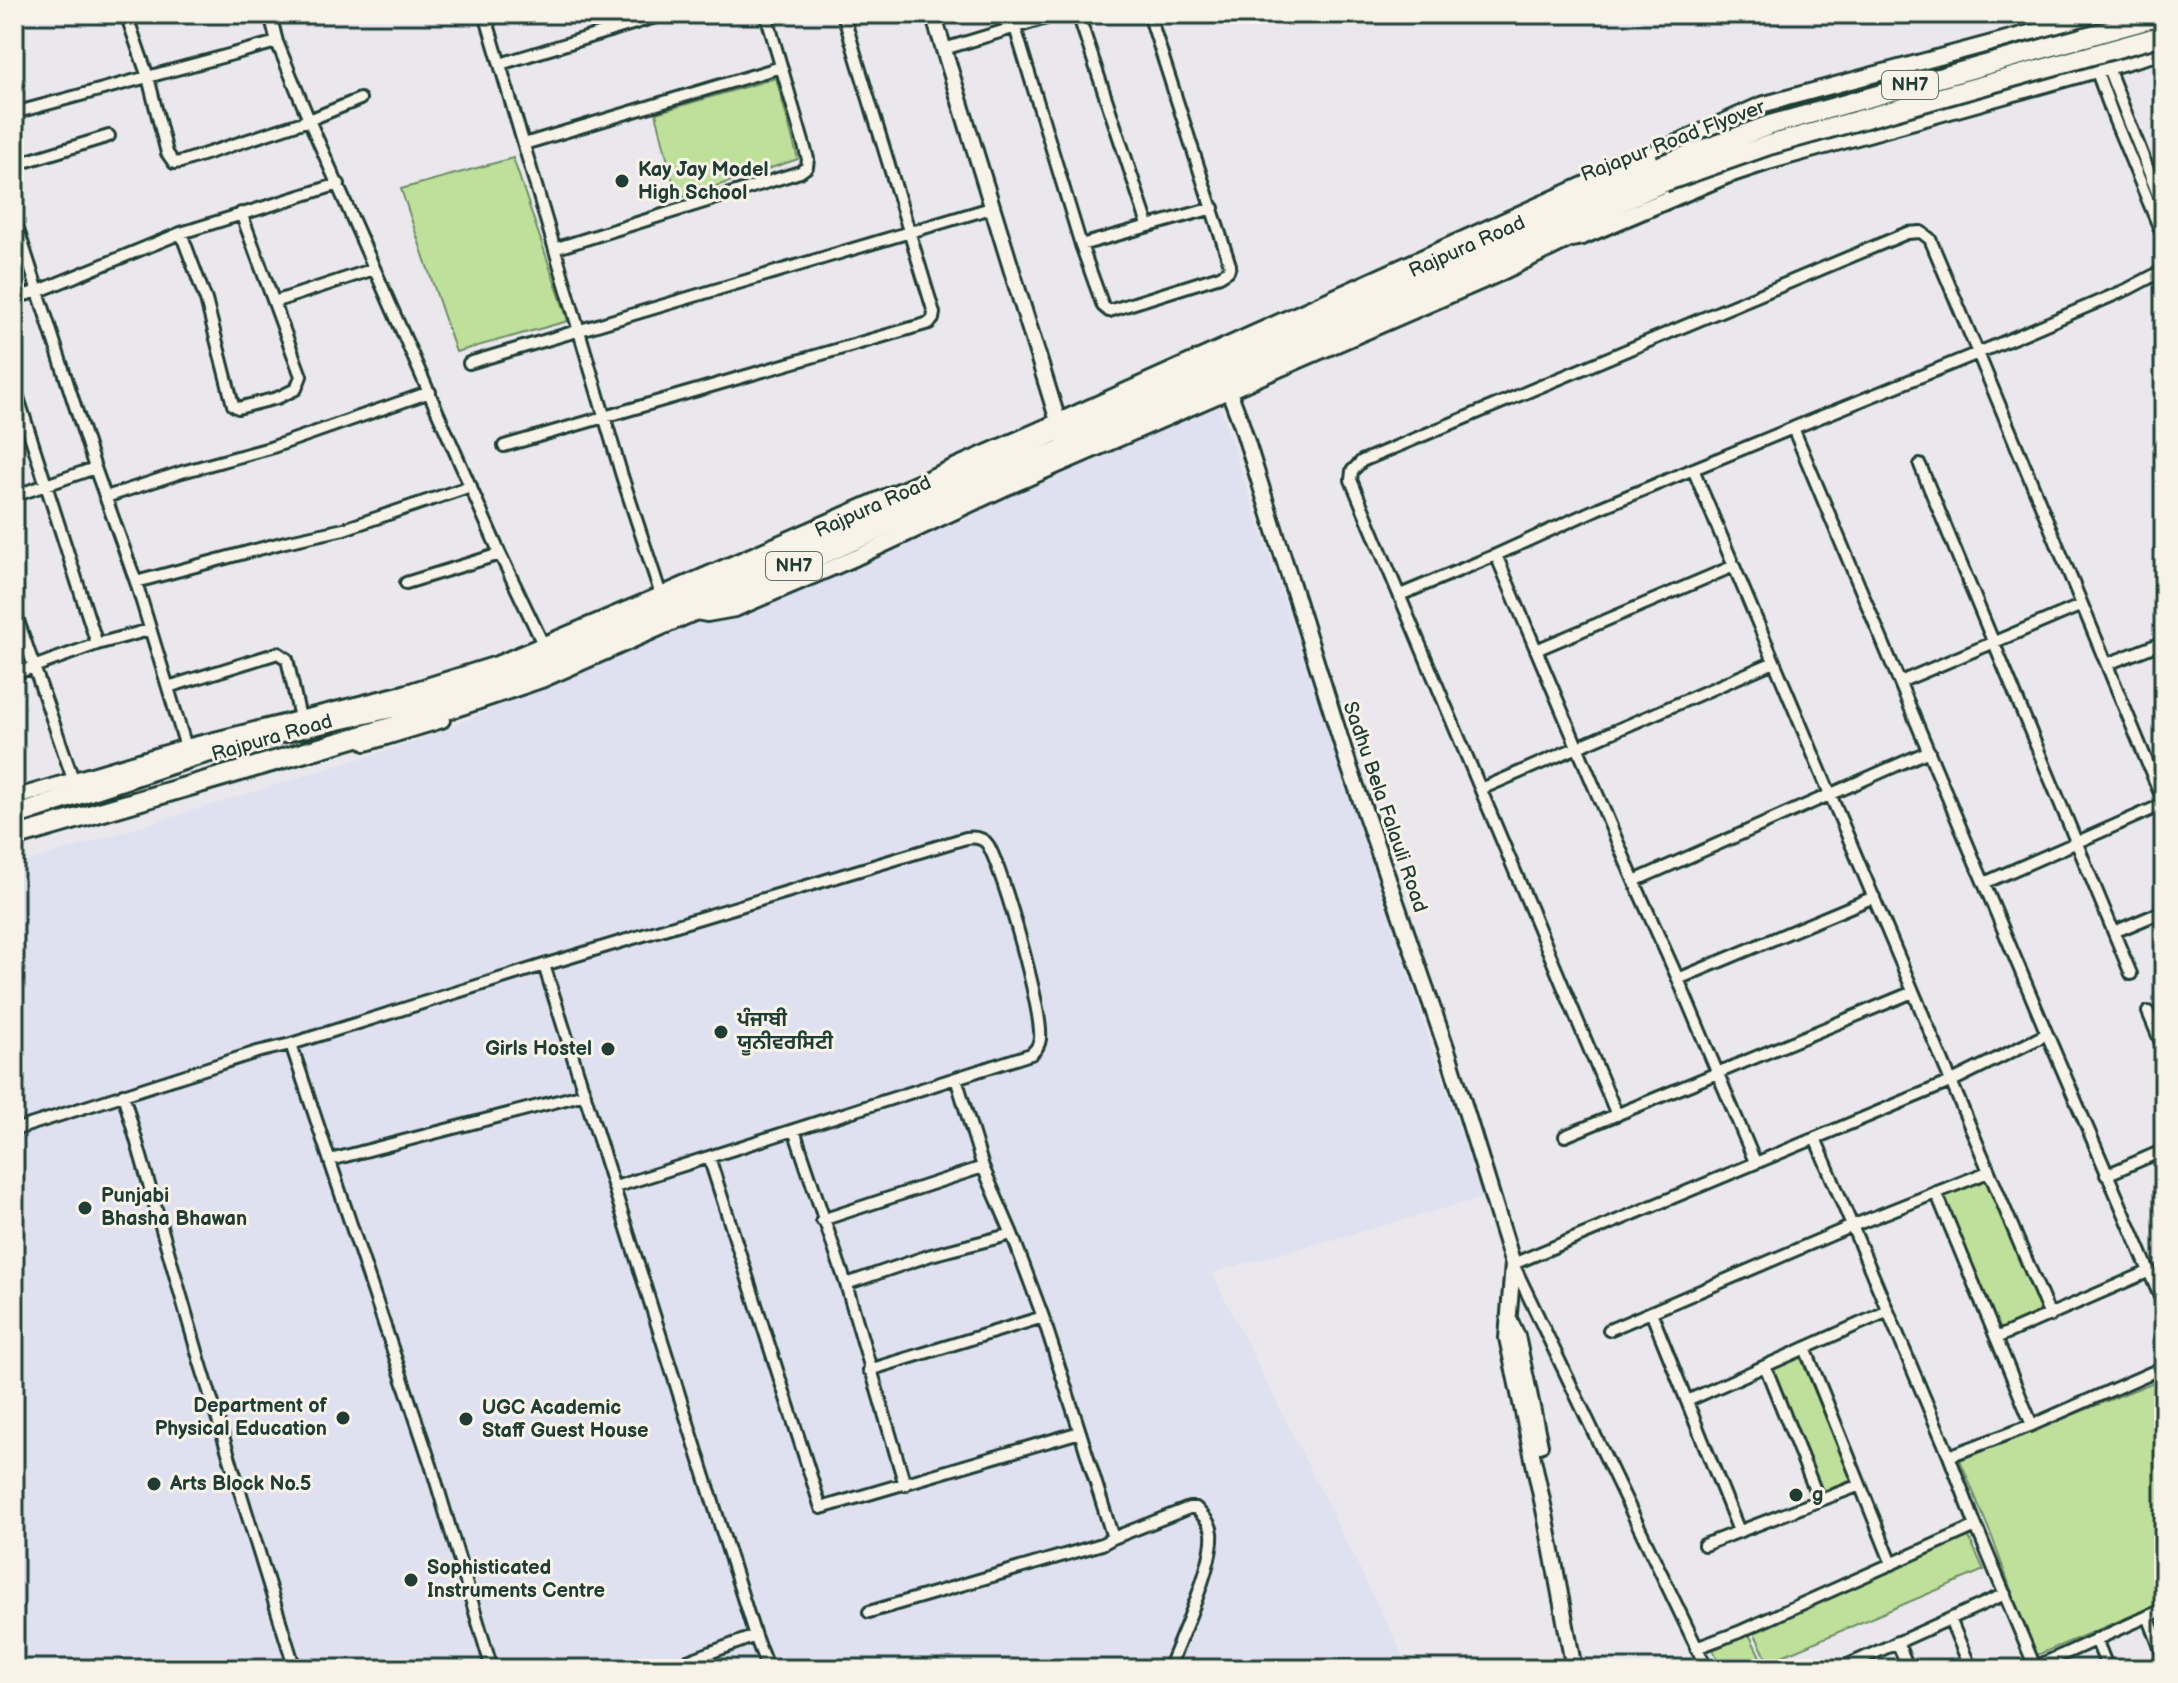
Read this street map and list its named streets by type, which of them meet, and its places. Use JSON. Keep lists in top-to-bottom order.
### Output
{
  "streets": {
    "highway": ["NH7", "Rajapur Road Flyover", "Rajpura Road"],
    "street": ["Sadhu Bela Falauli Road"]
  },
  "crossings": [
    ["Rajapur Road Flyover", "Rajpura Road"],
    ["Rajapur Road Flyover", "Sadhu Bela Falauli Road"],
    ["Rajpura Road", "Sadhu Bela Falauli Road"]
  ],
  "places": [
    "Kay Jay Model High School",
    "ਪੰਜਾਬੀ ਯੂਨੀਵਰਸਿਟੀ",
    "Girls Hostel",
    "Punjabi Bhasha Bhawan",
    "Department of Physical Education",
    "UGC Academic Staff Guest House",
    "Arts Block No.5",
    "g",
    "Sophisticated Instruments Centre"
  ]
}
